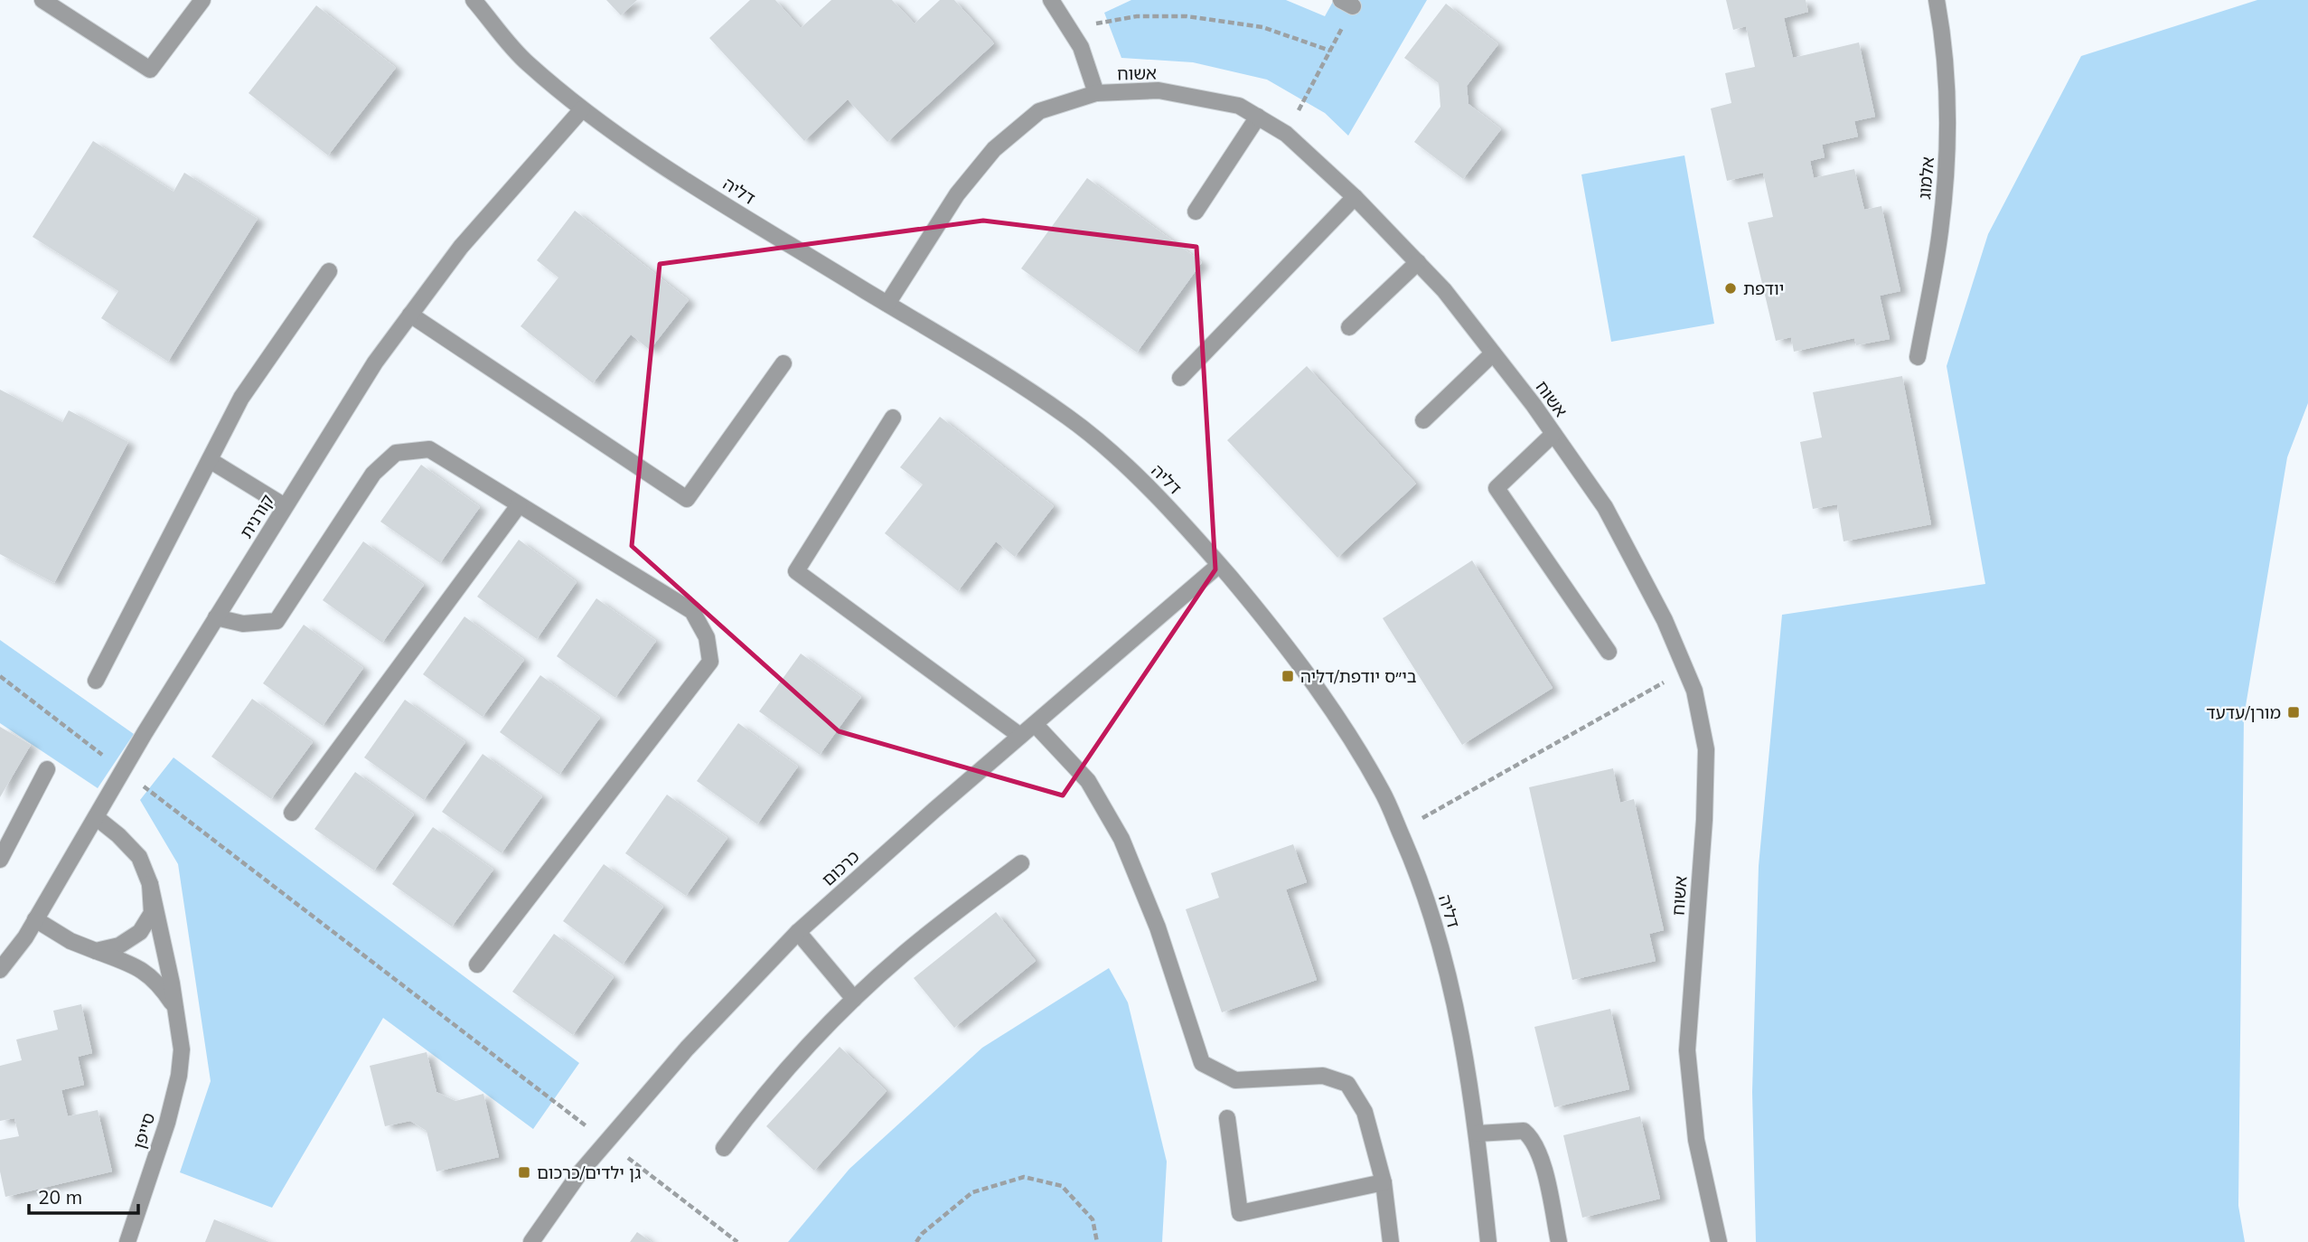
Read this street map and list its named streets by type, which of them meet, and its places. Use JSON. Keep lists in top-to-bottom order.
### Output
{
  "streets": {
    "street": [
      "אשוח",
      "אלמוג",
      "דליה",
      "קורנית",
      "כרכום",
      "סייפן"
    ]
  },
  "crossings": [
    ["אשוח", "דליה"],
    ["דליה", "קורנית"],
    ["דליה", "כרכום"],
    ["קורנית", "סייפן"]
  ],
  "places": {
    "other": ["יודפת"],
    "transit": ["בי״ס יודפת/דליה", "מורן/עדעד", "גן ילדים/כרכום"]
  },
  "scale_bar": "20 m"
}
